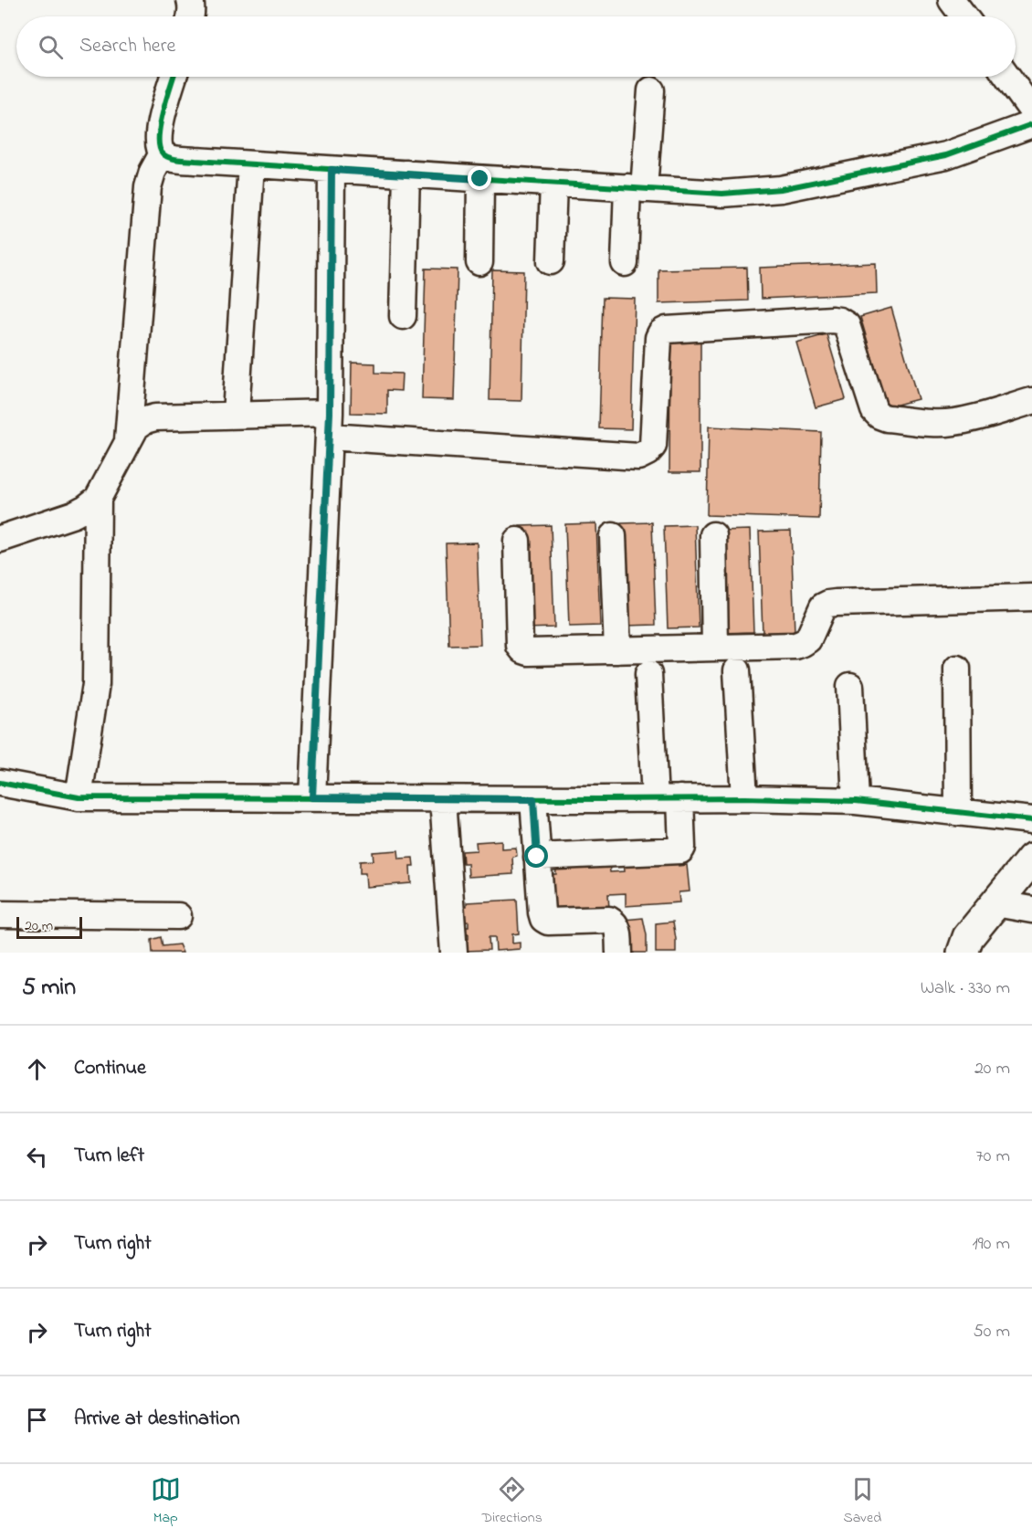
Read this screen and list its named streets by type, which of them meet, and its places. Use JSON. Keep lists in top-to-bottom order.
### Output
{
  "scale_bar": "20 m",
  "page": {
    "search": "Search here",
    "scale": "20 m",
    "heading": ["5 min", "Walk · 330 m"],
    "list": [
      ["Continue", "20 m"],
      ["Turn left", "70 m"],
      ["Turn right", "190 m"],
      ["Turn right", "50 m"],
      "Arrive at destination"
    ],
    "nav": ["Map", "Directions", "Saved"]
  }
}
